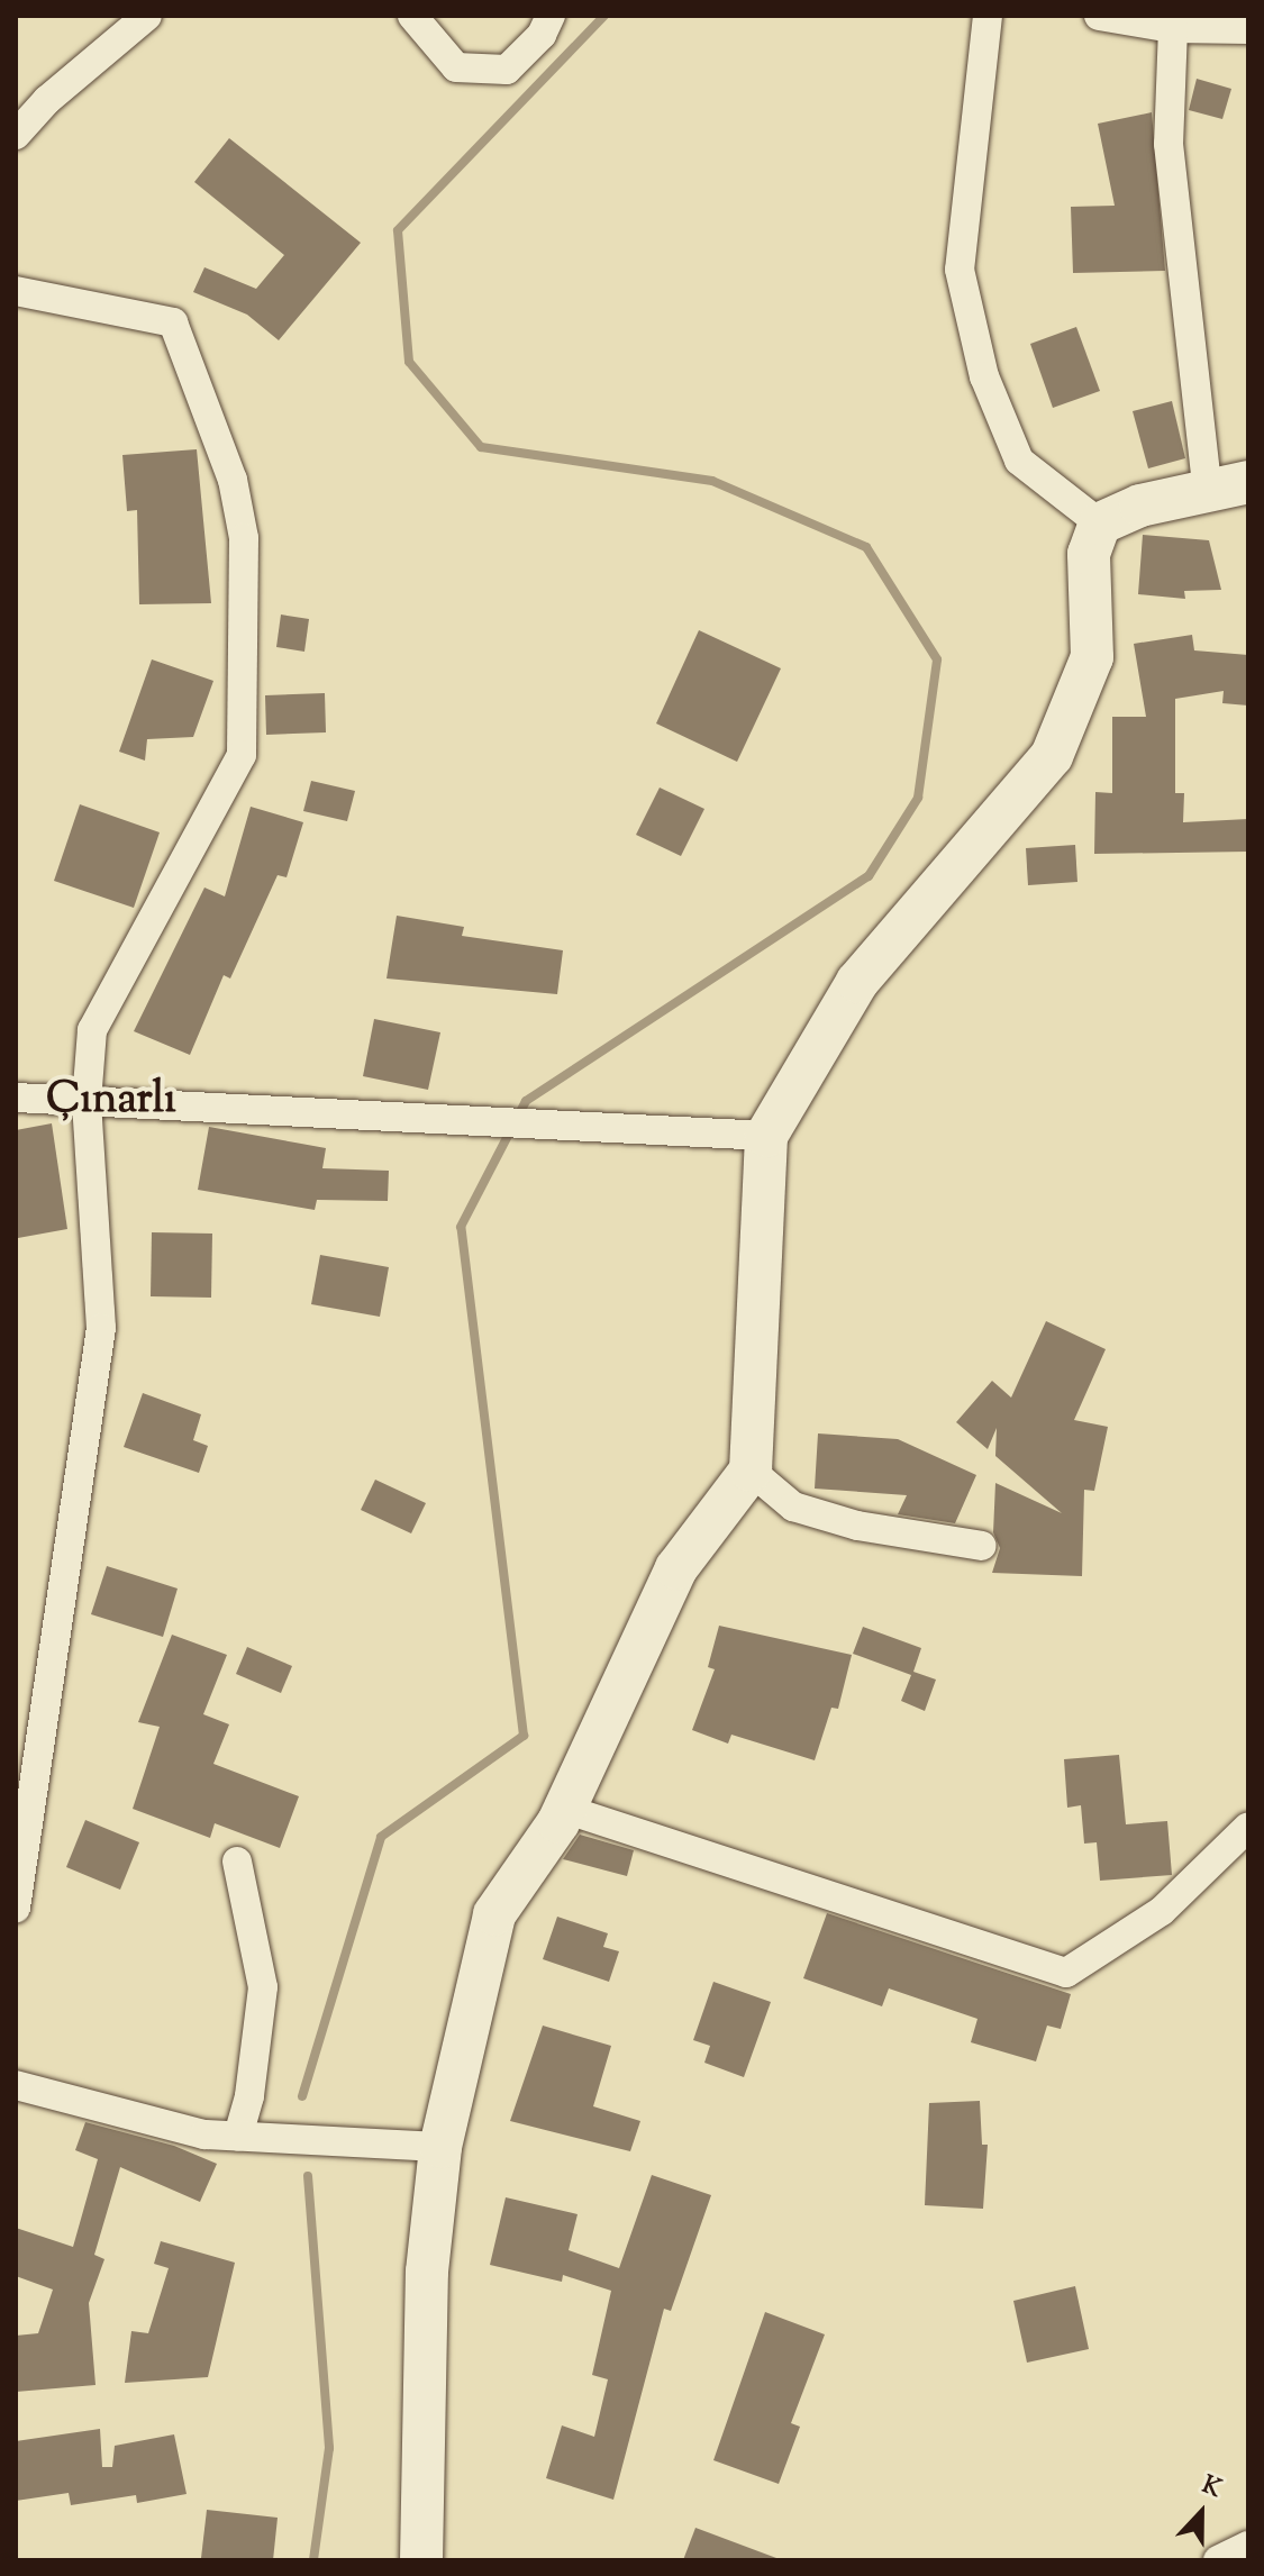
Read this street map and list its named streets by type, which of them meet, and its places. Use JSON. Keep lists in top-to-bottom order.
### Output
{
  "districts": ["Çınarlı"],
  "north": "top"
}
